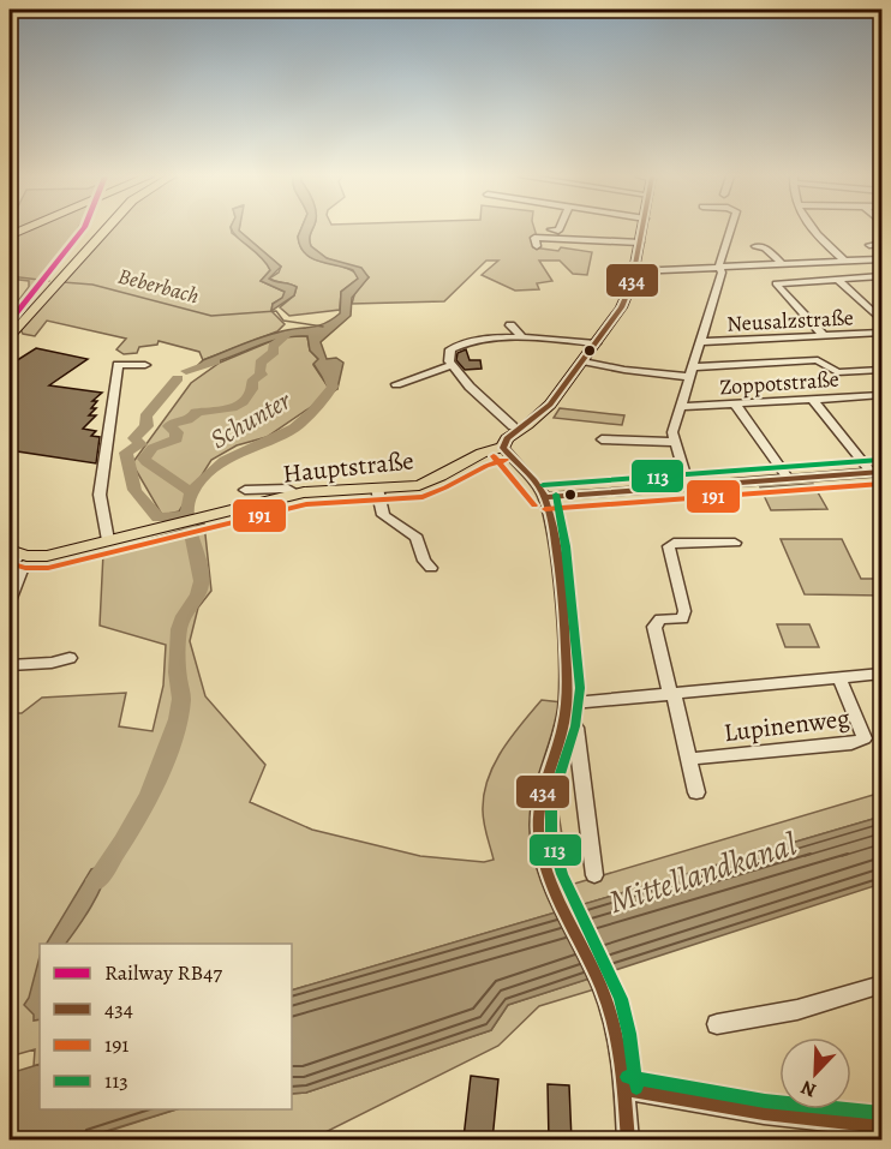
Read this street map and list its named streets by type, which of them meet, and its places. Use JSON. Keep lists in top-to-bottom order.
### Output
{
  "streets": {
    "main road": ["Hauptstraße"],
    "street": ["Neusalzstraße", "Zoppotstraße", "Lupinenweg"]
  },
  "water": ["Beberbach", "Schunter", "Mittellandkanal"],
  "lines": [
    "rail line RB47",
    "transit line 434",
    "transit line 191",
    "transit line 113"
  ],
  "legend": [
    "Railway RB47",
    "434",
    "191",
    "113"
  ],
  "north": "bottom left"
}
